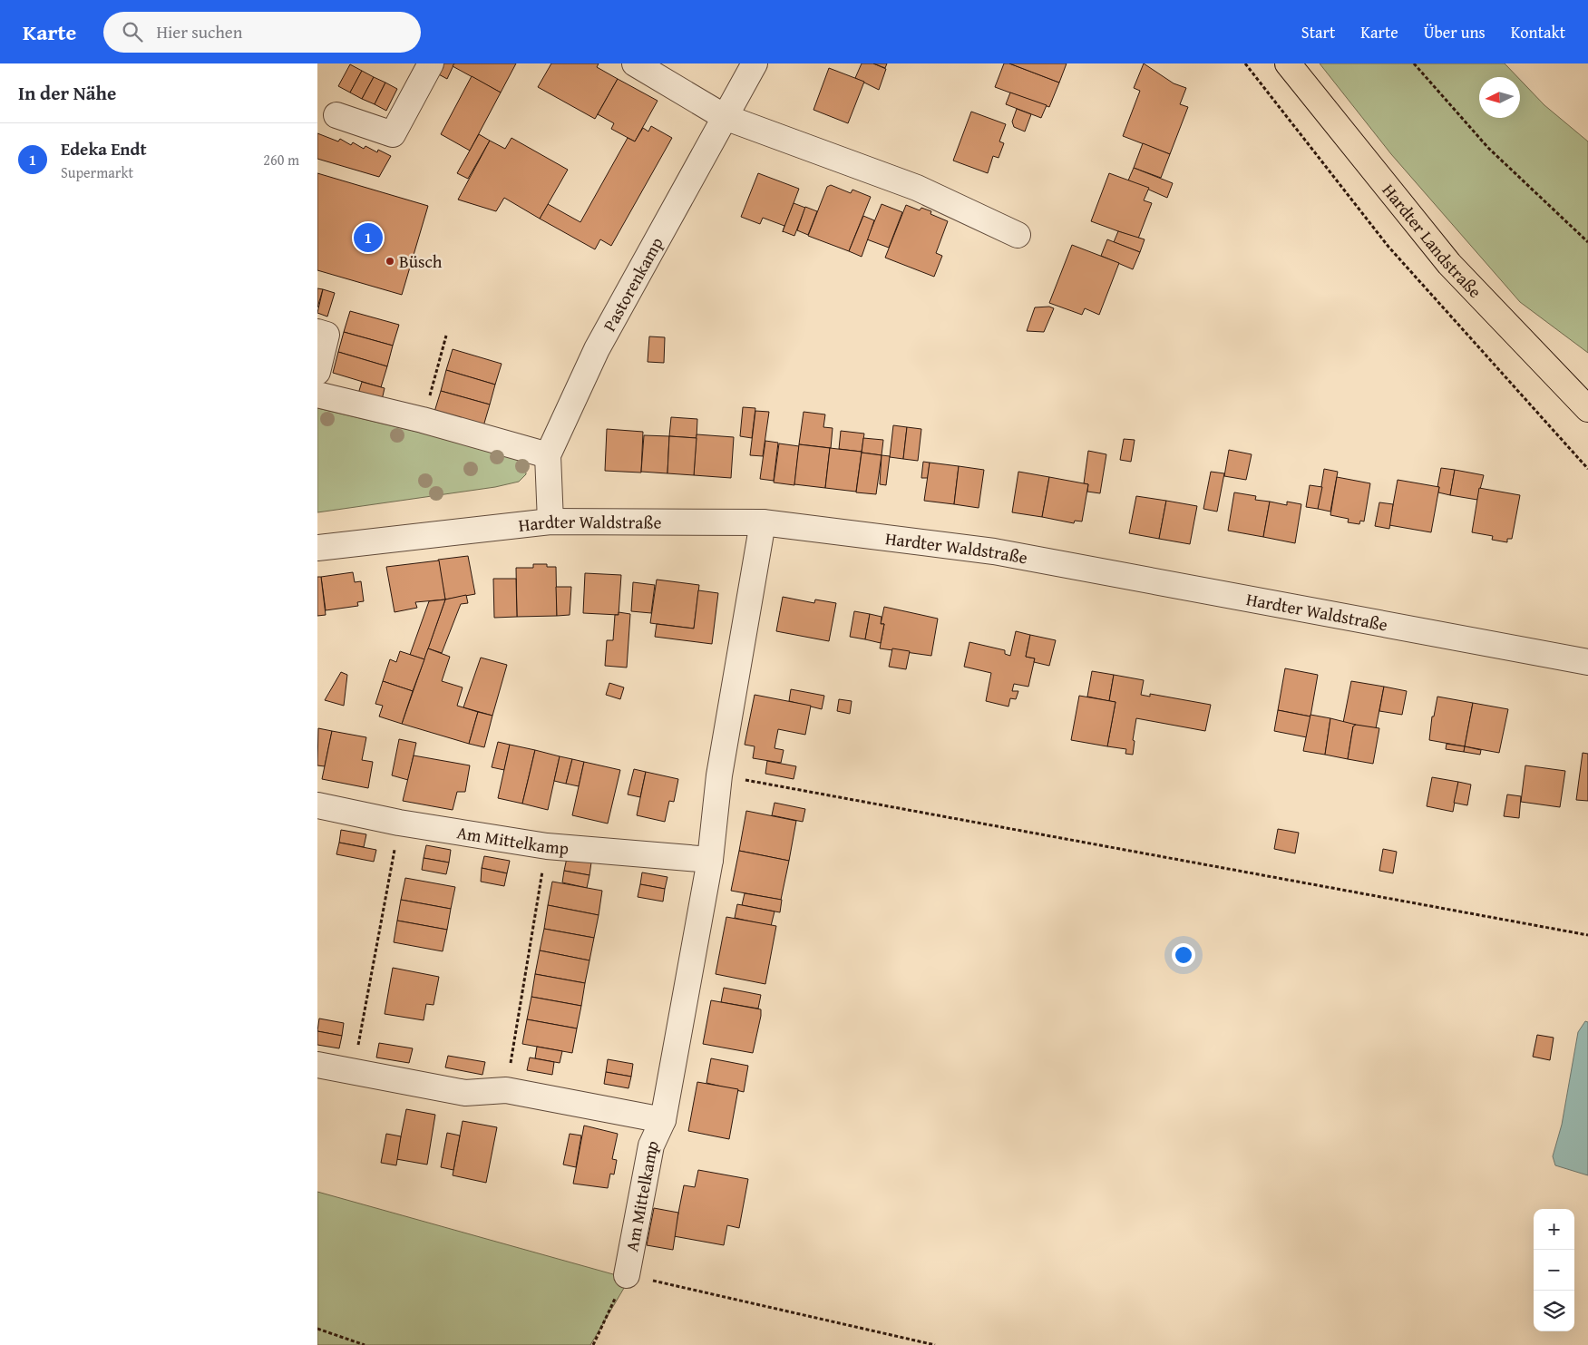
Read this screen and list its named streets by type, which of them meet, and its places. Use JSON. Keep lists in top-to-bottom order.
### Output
{
  "streets": {
    "main road": ["Hardter Landstraße"],
    "street": ["Pastorenkamp", "Hardter Waldstraße", "Am Mittelkamp"]
  },
  "crossings": [
    ["Pastorenkamp", "Hardter Waldstraße"],
    ["Hardter Waldstraße", "Am Mittelkamp"]
  ],
  "places": ["Büsch"],
  "north": "left",
  "page": {
    "header": "Karte",
    "search": "Hier suchen",
    "nav": [
      "Start",
      "Karte",
      "Über uns",
      "Kontakt"
    ],
    "heading": "In der Nähe",
    "list": [
      {
        "mark": "1",
        "name": "Edeka Endt",
        "note": "Supermarkt",
        "value": "260 m"
      }
    ],
    "pins": "1",
    "map_buttons": ["+", "−"]
  }
}
